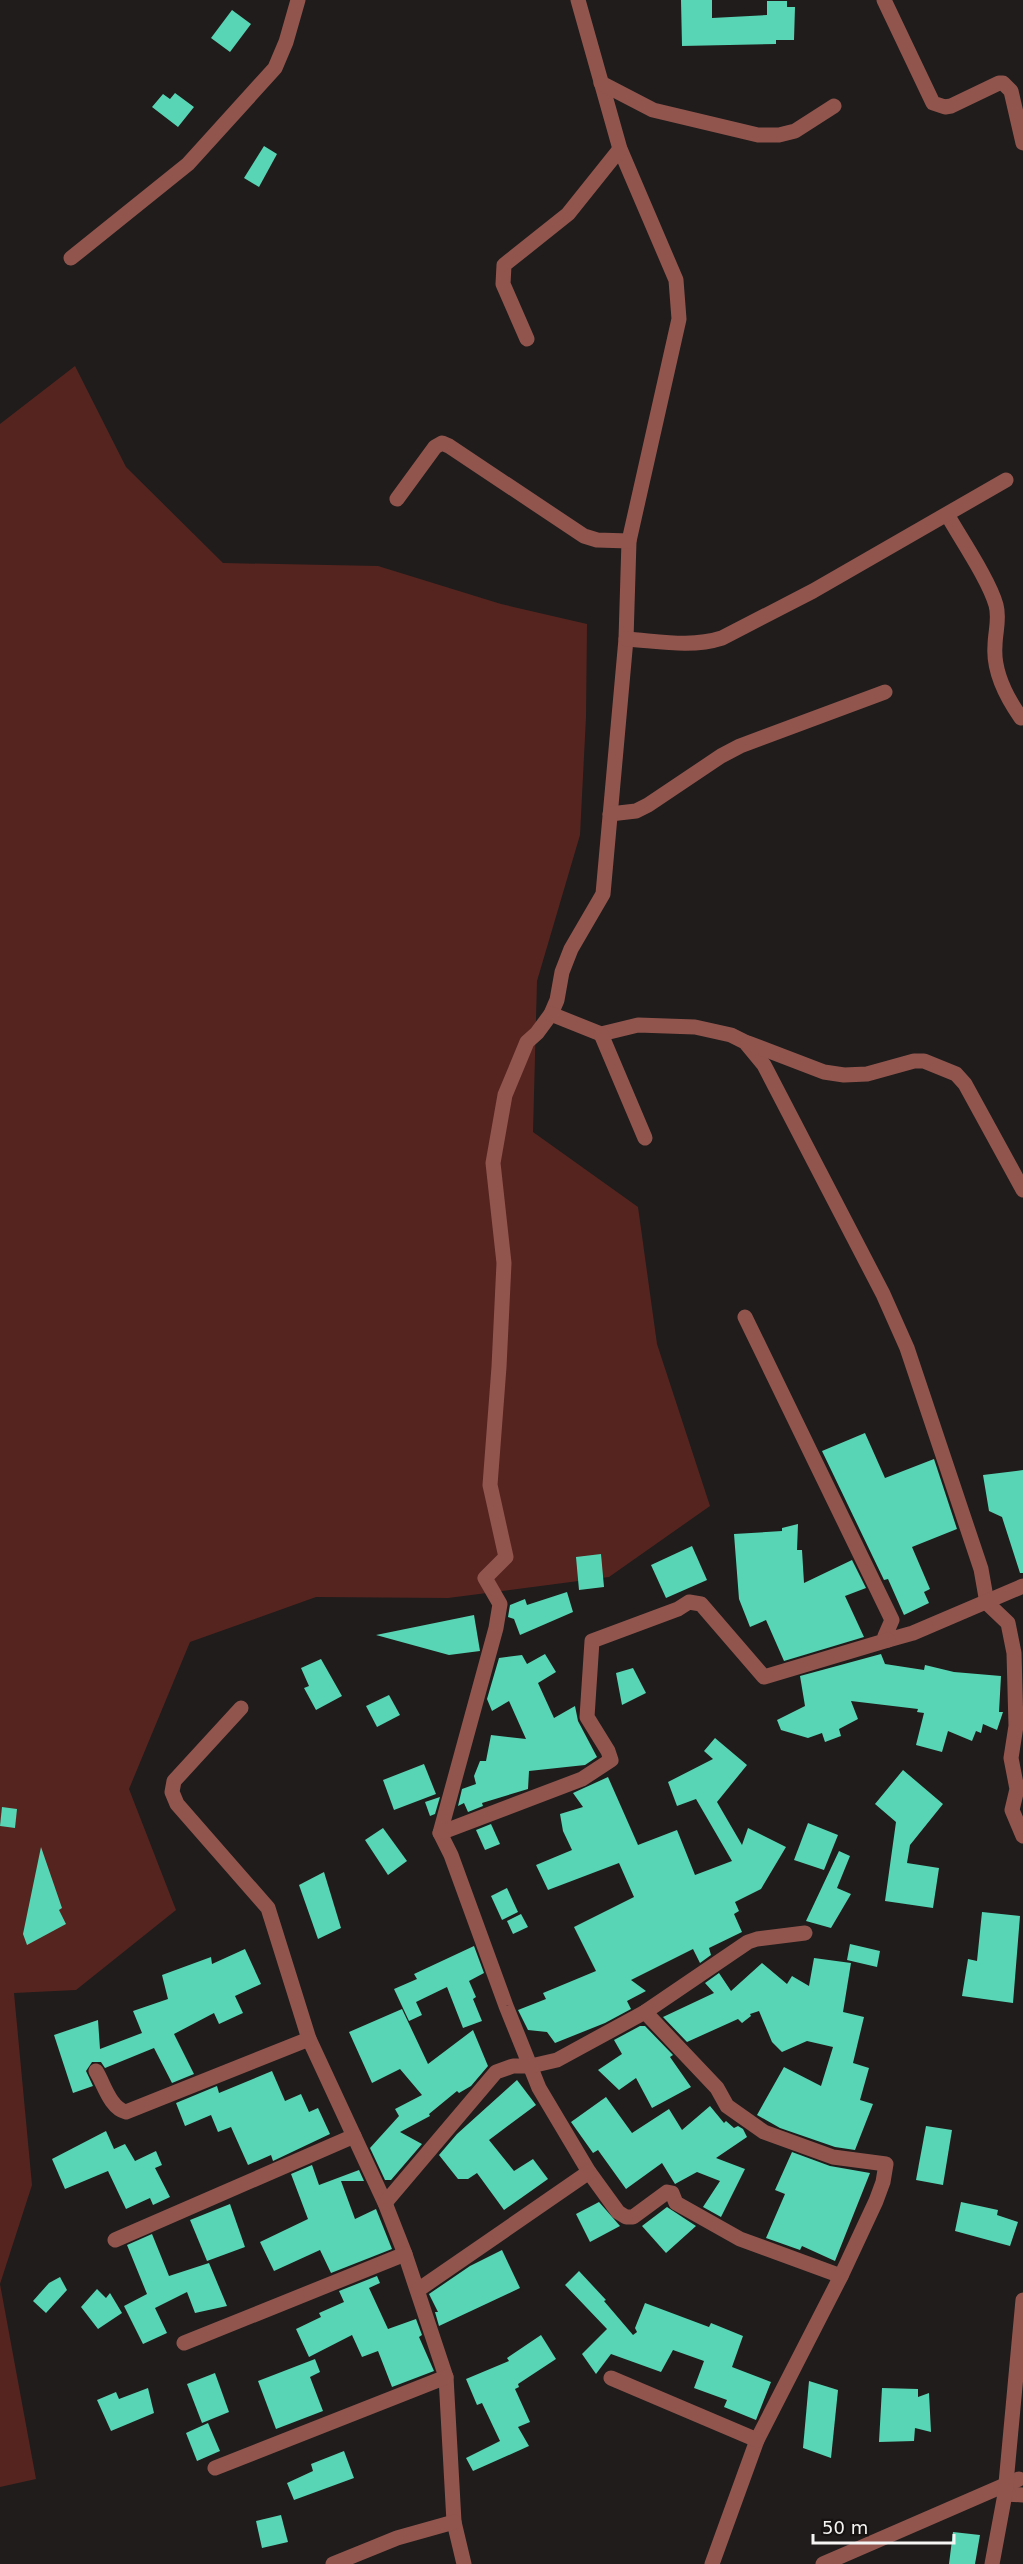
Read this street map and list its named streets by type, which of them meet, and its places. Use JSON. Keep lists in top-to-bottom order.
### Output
{
  "scale_bar": "50 m"
}
